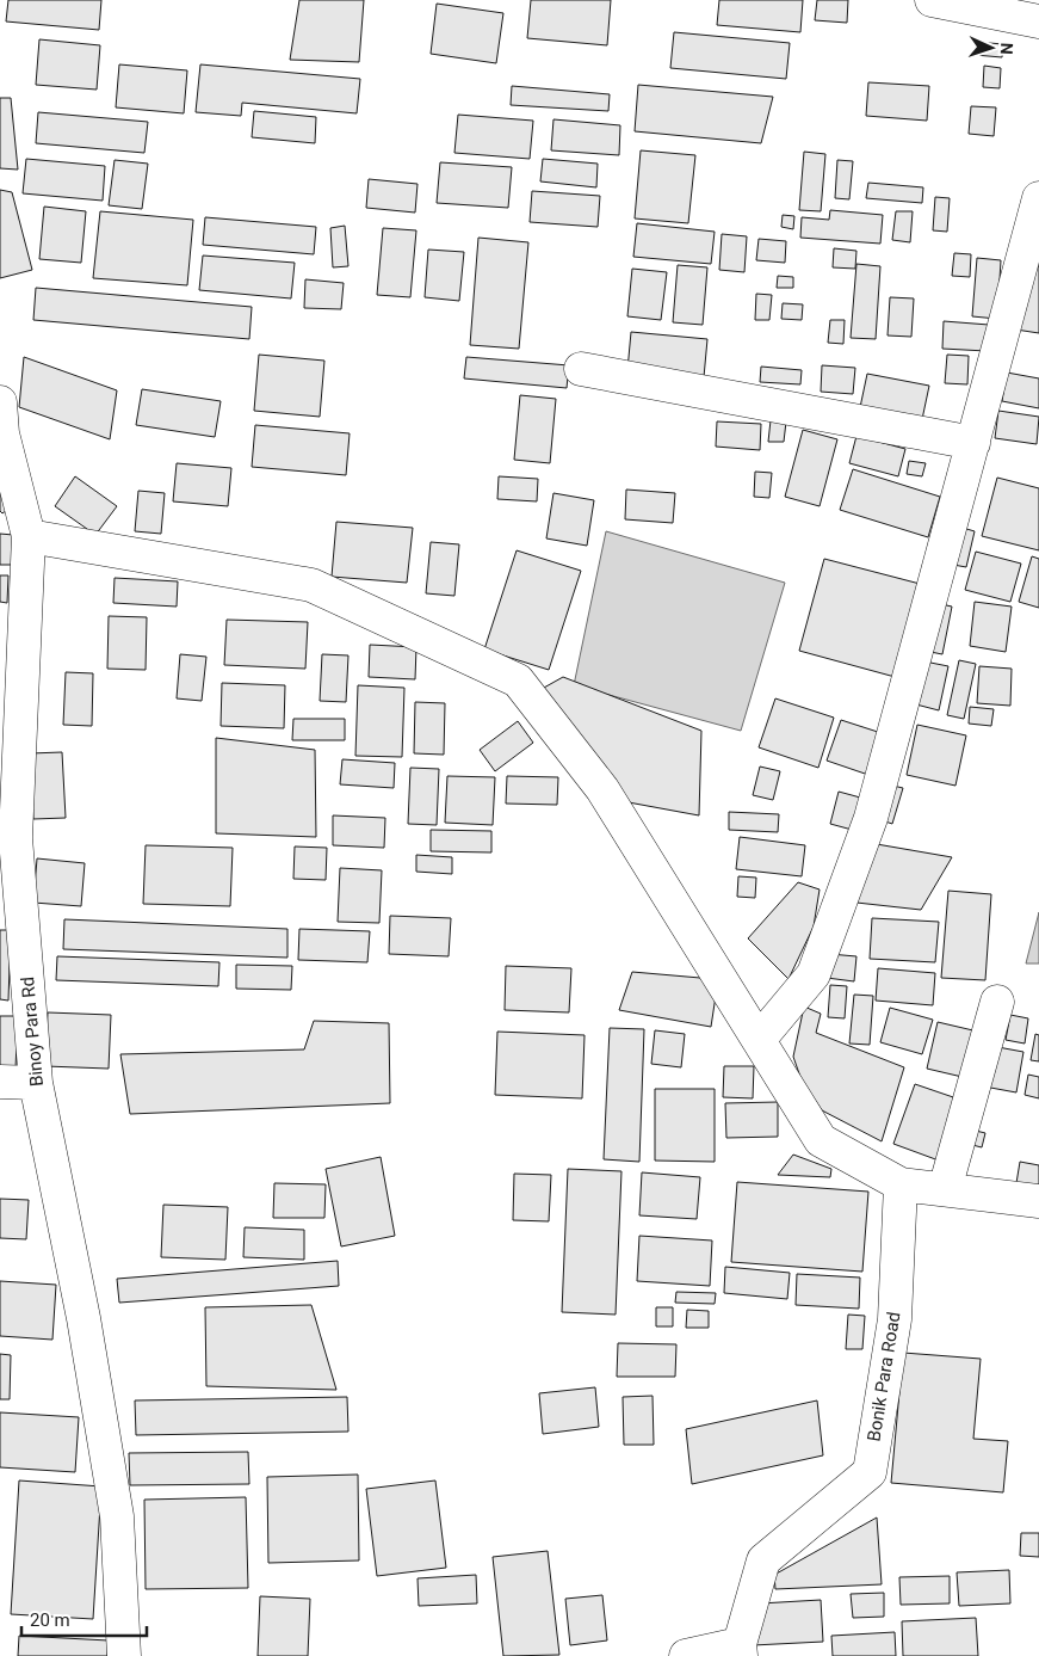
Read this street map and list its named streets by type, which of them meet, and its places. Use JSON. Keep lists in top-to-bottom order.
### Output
{
  "streets": {
    "street": ["Binoy Para Rd", "Bonik Para Road"]
  },
  "scale_bar": "20 m",
  "north": "right"
}
